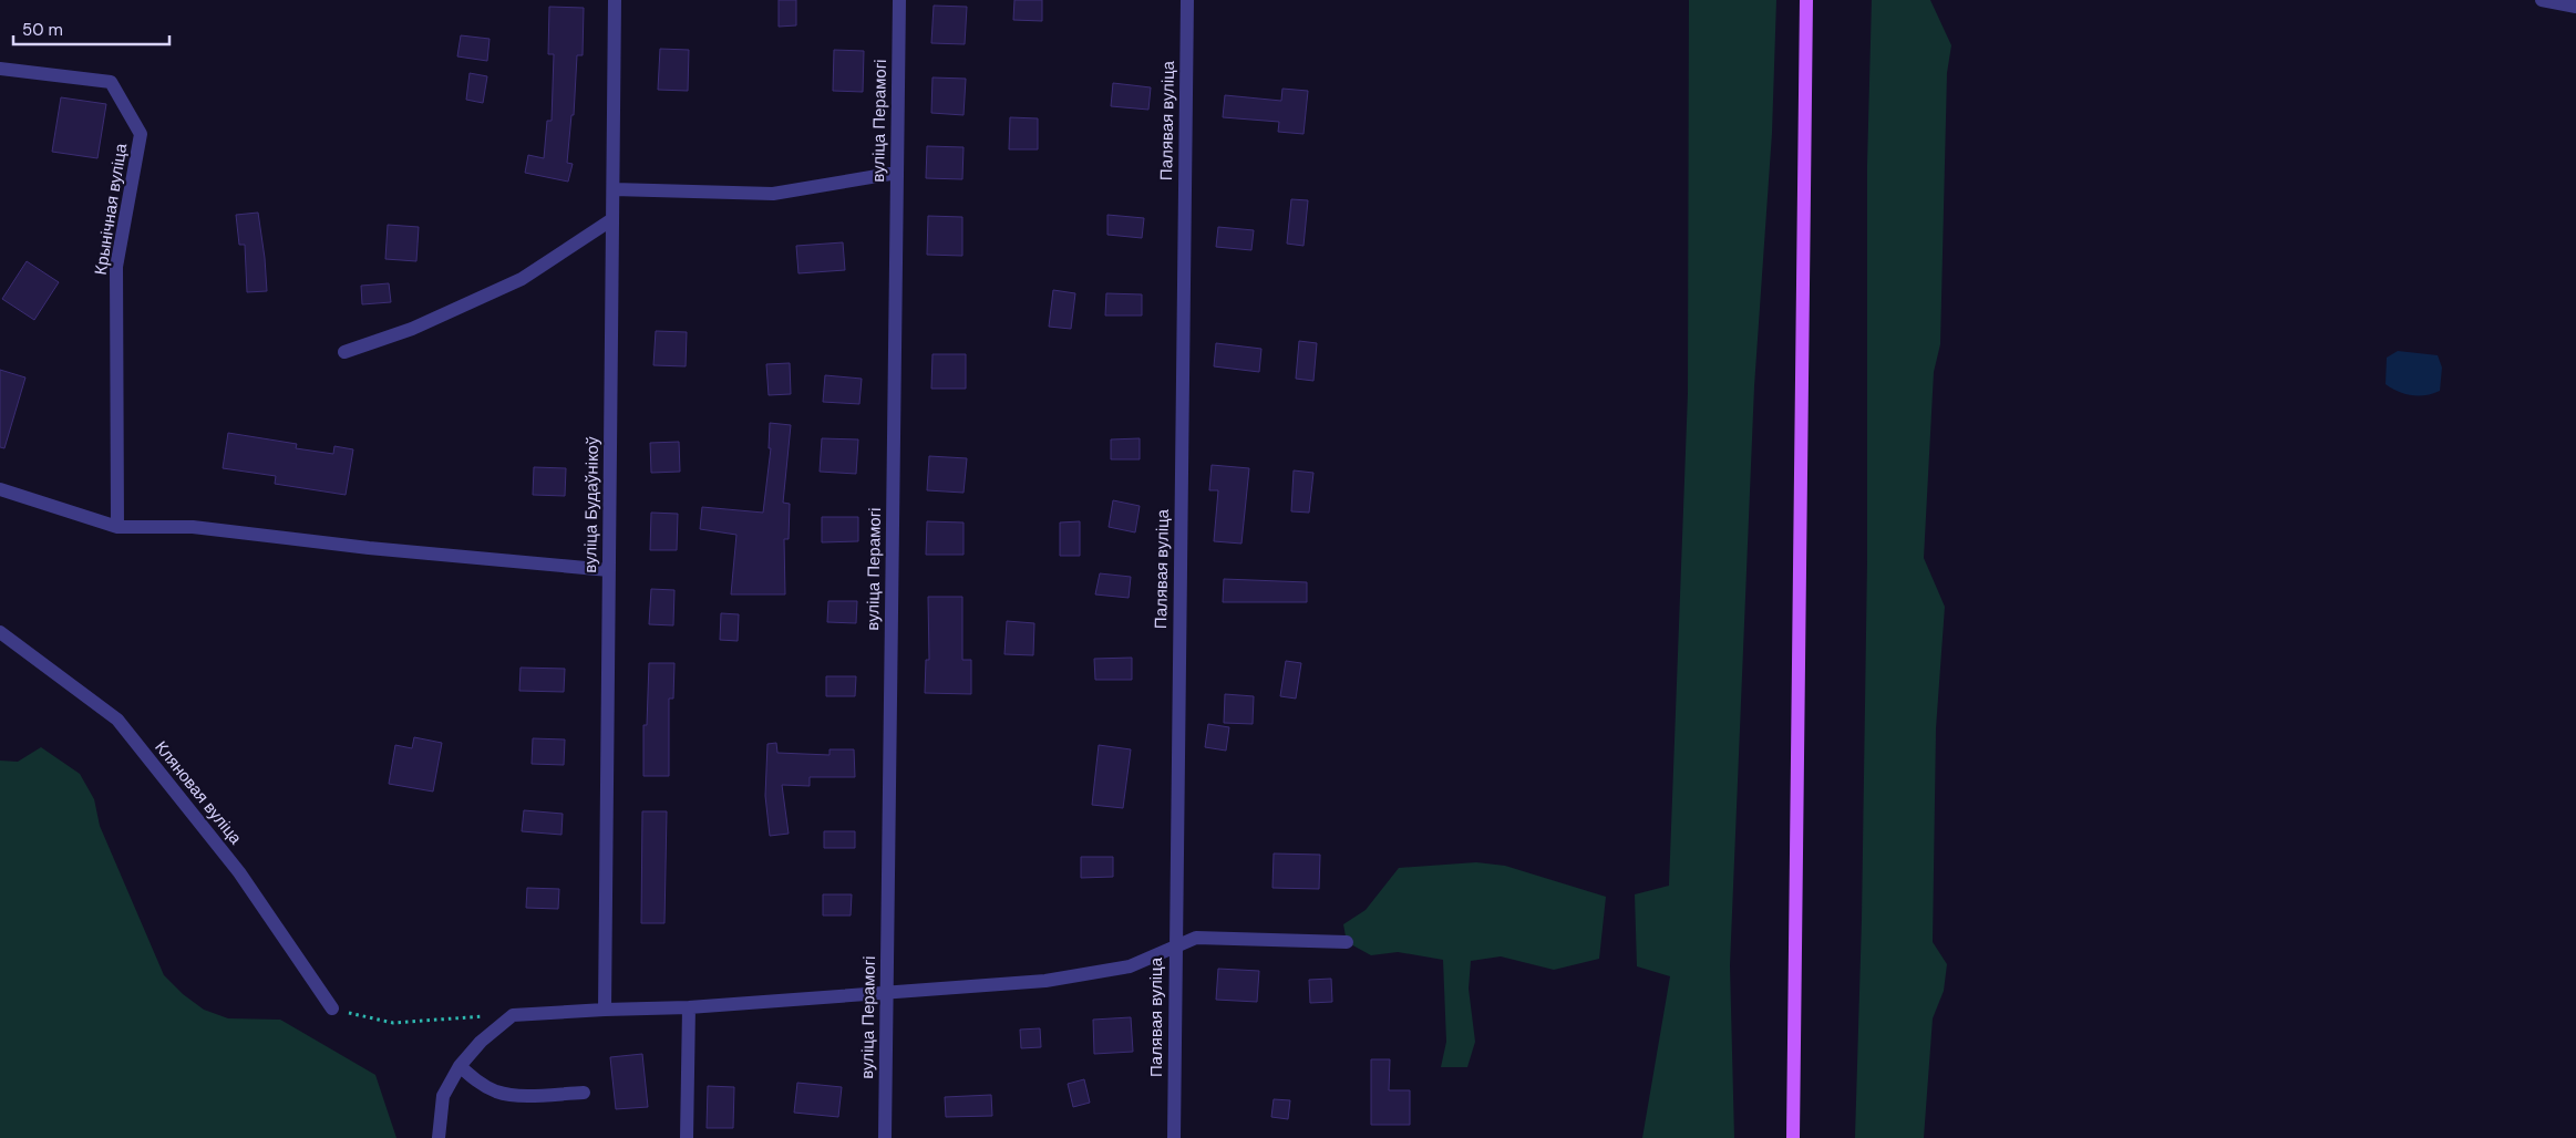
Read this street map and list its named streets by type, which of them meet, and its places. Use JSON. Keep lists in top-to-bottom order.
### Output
{
  "streets": {
    "street": [
      "вуліца Перамогі",
      "Палявая вуліца",
      "Крынічная вуліца",
      "вуліца Будаўнікоў",
      "Кляновая вуліца"
    ]
  },
  "scale_bar": "50 m"
}
